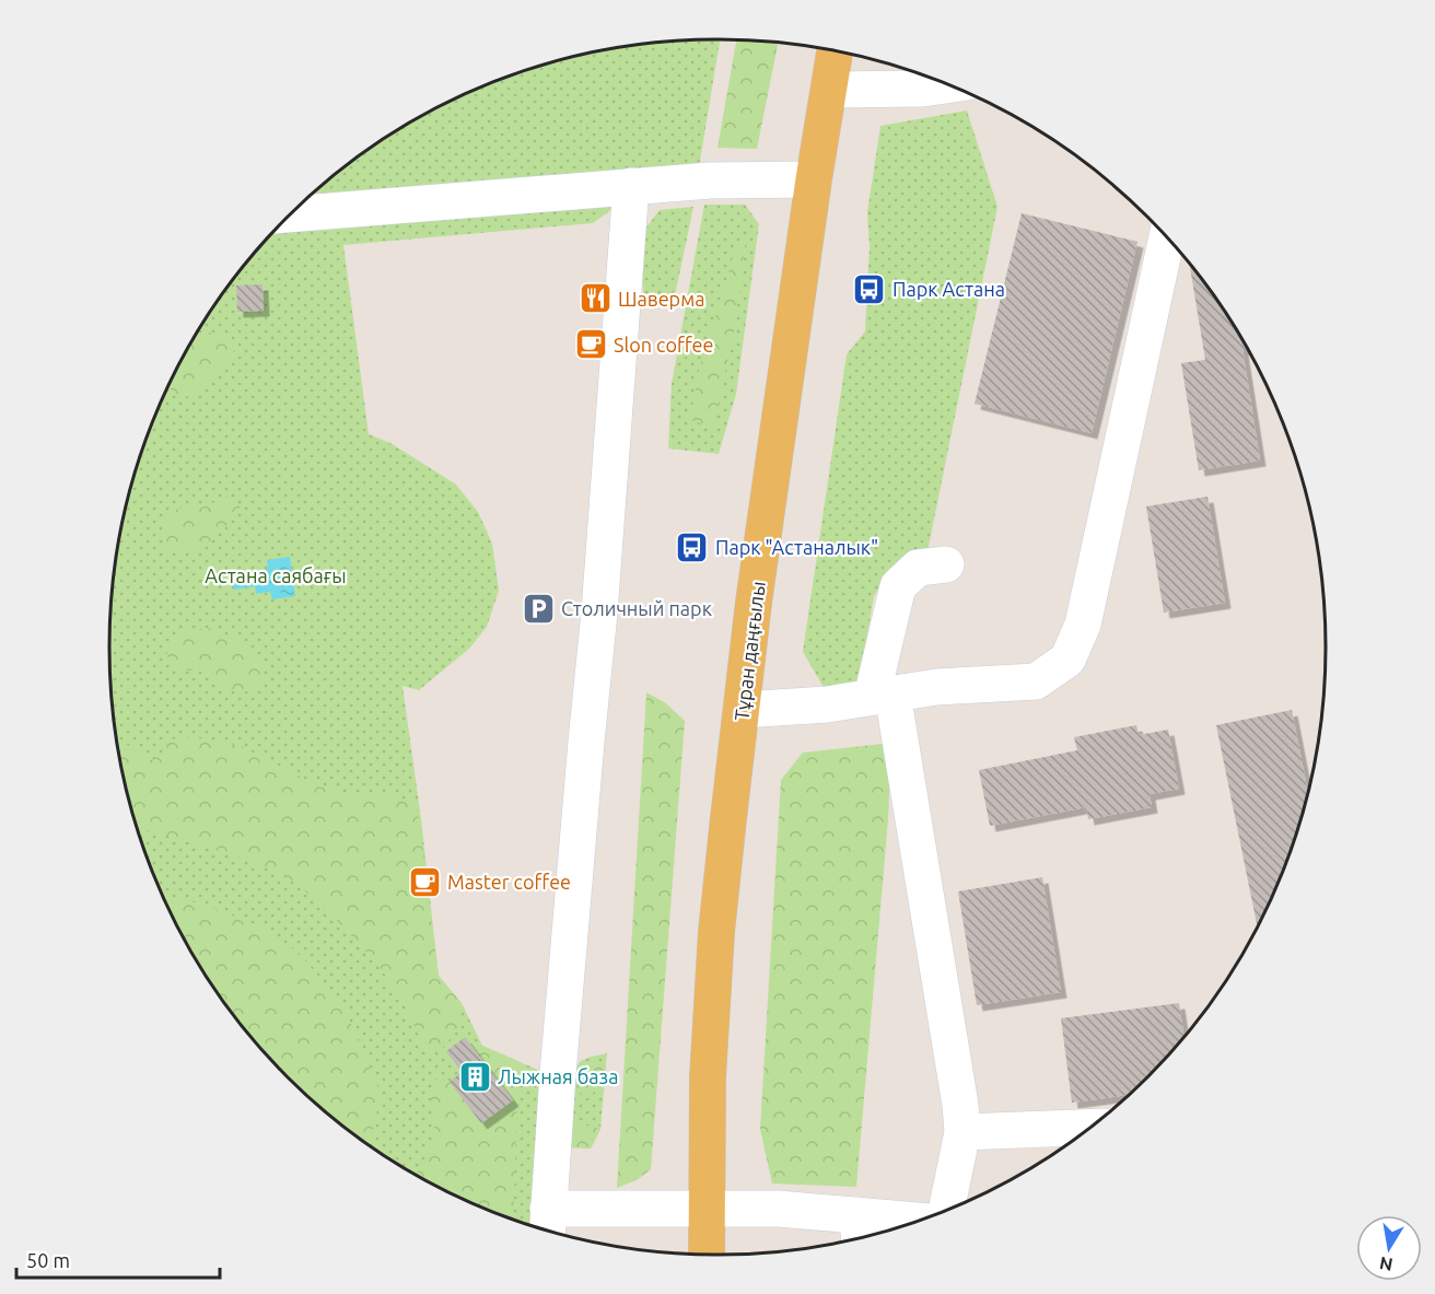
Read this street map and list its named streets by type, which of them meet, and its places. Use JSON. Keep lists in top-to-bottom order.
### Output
{
  "streets": {
    "main road": ["Тұран даңғылы"]
  },
  "parks": ["Астана саябағы"],
  "places": {
    "bus stop": ["Парк Астана", "Парк \"Астаналык\""],
    "restaurant": ["Шаверма"],
    "cafe": ["Slon coffee", "Master coffee"],
    "parking": ["Столичный парк"],
    "building": ["Лыжная база"]
  },
  "scale_bar": "50 m",
  "north": "bottom"
}
